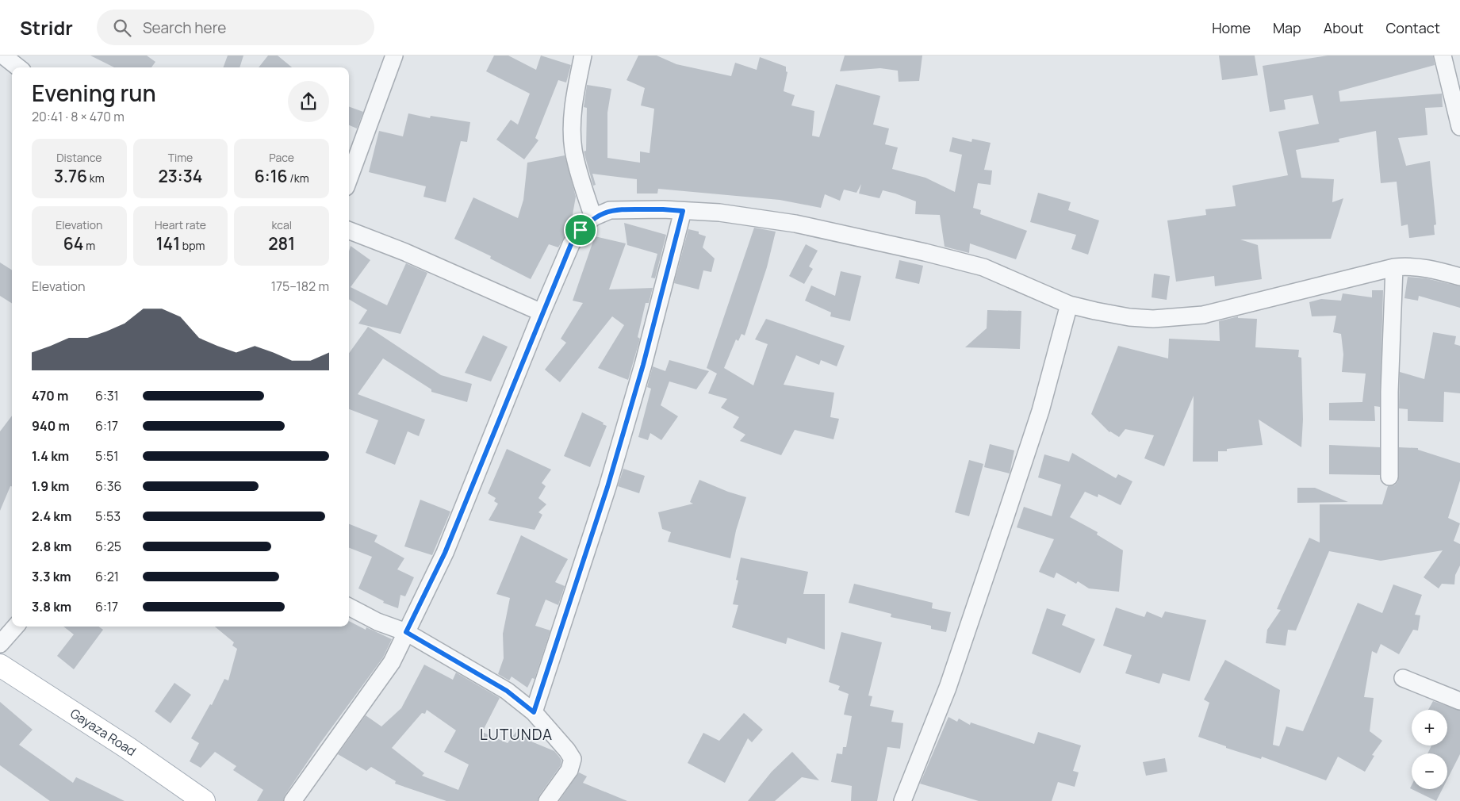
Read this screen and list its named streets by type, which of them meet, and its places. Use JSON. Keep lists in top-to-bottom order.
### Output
{
  "streets": {
    "main road": ["Gayaza Road"]
  },
  "districts": ["LUTUNDA"],
  "page": {
    "header": "Stridr",
    "search": "Search here",
    "nav": [
      "Home",
      "Map",
      "About",
      "Contact"
    ],
    "heading": ["Evening run", "20:41 · 8 × 470 m"],
    "stats": [
      ["Distance", "3.76 km"],
      ["Time", "23:34"],
      ["Pace", "6:16 /km"],
      ["Elevation", "64 m"],
      ["Heart rate", "141 bpm"],
      ["kcal", "281"]
    ],
    "chart": ["Elevation", "175–182 m"],
    "list": [
      {
        "name": "470 m",
        "note": "6:31"
      },
      {
        "name": "940 m",
        "note": "6:17"
      },
      {
        "name": "1.4 km",
        "note": "5:51"
      },
      {
        "name": "1.9 km",
        "note": "6:36"
      },
      {
        "name": "2.4 km",
        "note": "5:53"
      },
      {
        "name": "2.8 km",
        "note": "6:25"
      },
      {
        "name": "3.3 km",
        "note": "6:21"
      },
      {
        "name": "3.8 km",
        "note": "6:17"
      }
    ],
    "map_buttons": ["+", "−"]
  }
}
